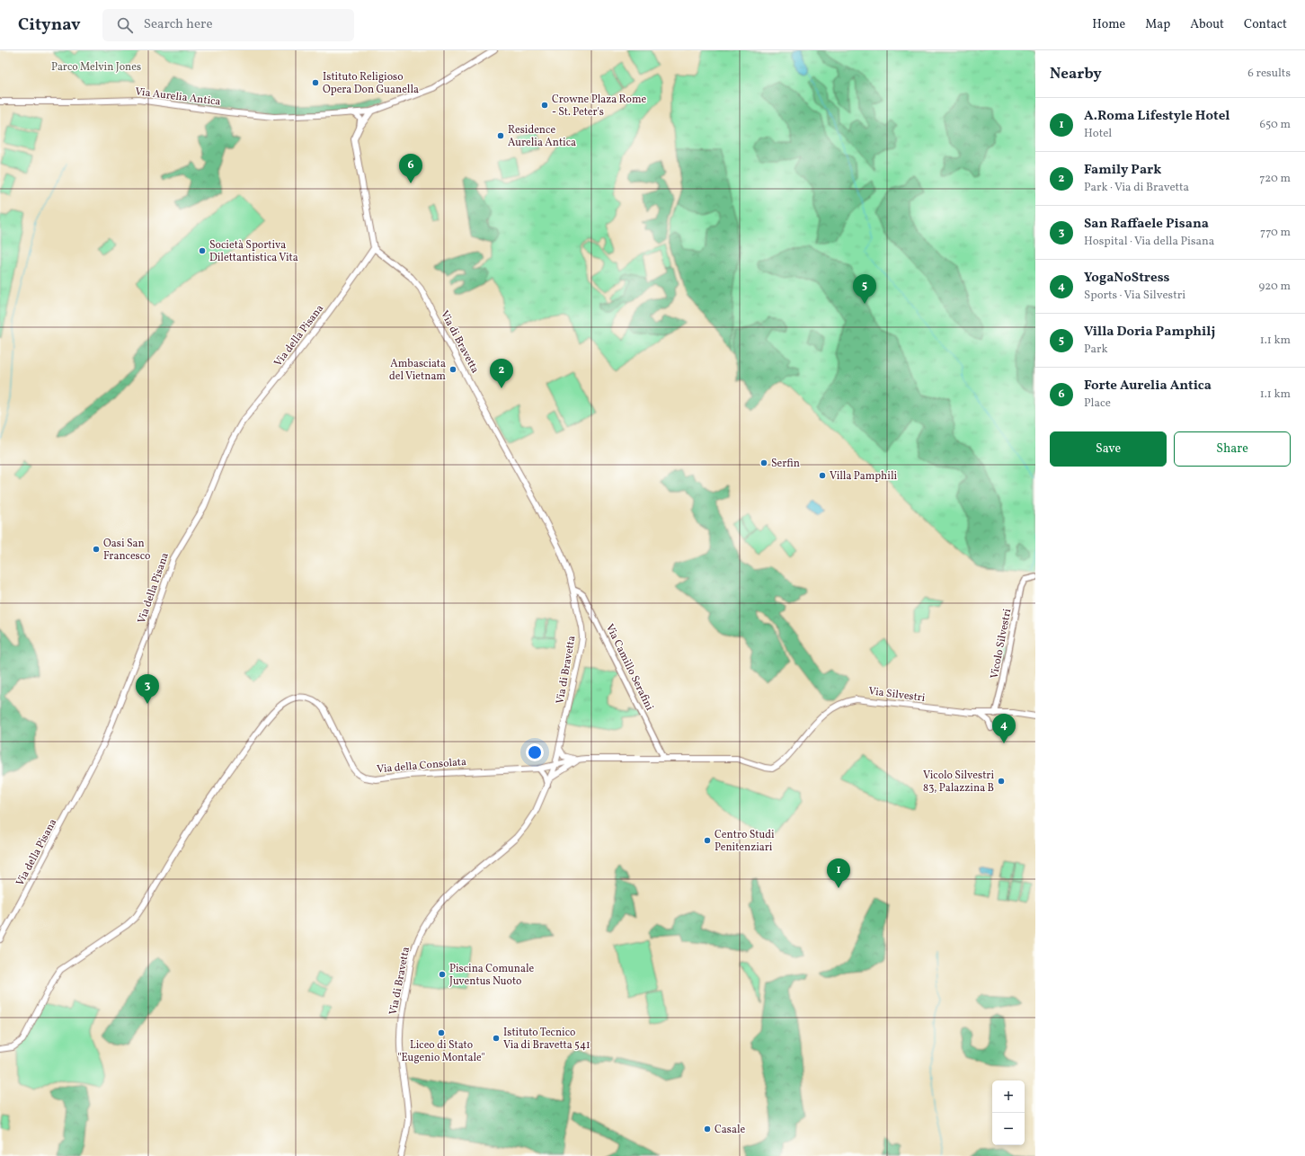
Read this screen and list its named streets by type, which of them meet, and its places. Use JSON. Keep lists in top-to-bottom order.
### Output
{
  "streets": {
    "main road": [
      "Via Aurelia Antica",
      "Via della Pisana",
      "Via di Bravetta",
      "Via Silvestri",
      "Via della Consolata"
    ],
    "street": ["Vicolo Silvestri", "Via Camillo Serafini"]
  },
  "crossings": [
    ["Via della Pisana", "Via di Bravetta"],
    ["Via di Bravetta", "Via Camillo Serafini"],
    ["Via di Bravetta", "Via della Consolata"],
    ["Vicolo Silvestri", "Via Silvestri"],
    ["Via Camillo Serafini", "Via Silvestri"]
  ],
  "parks": ["Parco Melvin Jones"],
  "places": [
    "Istituto Religioso Opera Don Guanella",
    "Crowne Plaza Rome - St. Peter's",
    "Residence Aurelia Antica",
    "Società Sportiva Dilettantistica Vita",
    "Ambasciata del Vietnam",
    "Serfin",
    "Villa Pamphili",
    "Oasi San Francesco",
    "Vicolo Silvestri 83, Palazzina B",
    "Centro Studi Penitenziari",
    "Piscina Comunale Juventus Nuoto",
    "Liceo di Stato \"Eugenio Montale\"",
    "Istituto Tecnico Via di Bravetta 541",
    "Casale"
  ],
  "page": {
    "header": "Citynav",
    "search": "Search here",
    "nav": [
      "Home",
      "Map",
      "About",
      "Contact"
    ],
    "heading": ["Nearby", "6 results"],
    "list": [
      {
        "mark": "1",
        "name": "A.Roma Lifestyle Hotel",
        "note": "Hotel",
        "value": "650 m"
      },
      {
        "mark": "2",
        "name": "Family Park",
        "note": "Park · Via di Bravetta",
        "value": "720 m"
      },
      {
        "mark": "3",
        "name": "San Raffaele Pisana",
        "note": "Hospital · Via della Pisana",
        "value": "770 m"
      },
      {
        "mark": "4",
        "name": "YogaNoStress",
        "note": "Sports · Via Silvestri",
        "value": "920 m"
      },
      {
        "mark": "5",
        "name": "Villa Doria Pamphilj",
        "note": "Park",
        "value": "1.1 km"
      },
      {
        "mark": "6",
        "name": "Forte Aurelia Antica",
        "note": "Place",
        "value": "1.1 km"
      }
    ],
    "pins": [
      "6",
      "5",
      "2",
      "3",
      "4",
      "1"
    ],
    "buttons": ["Save", "Share"],
    "map_buttons": ["+", "−"]
  }
}
